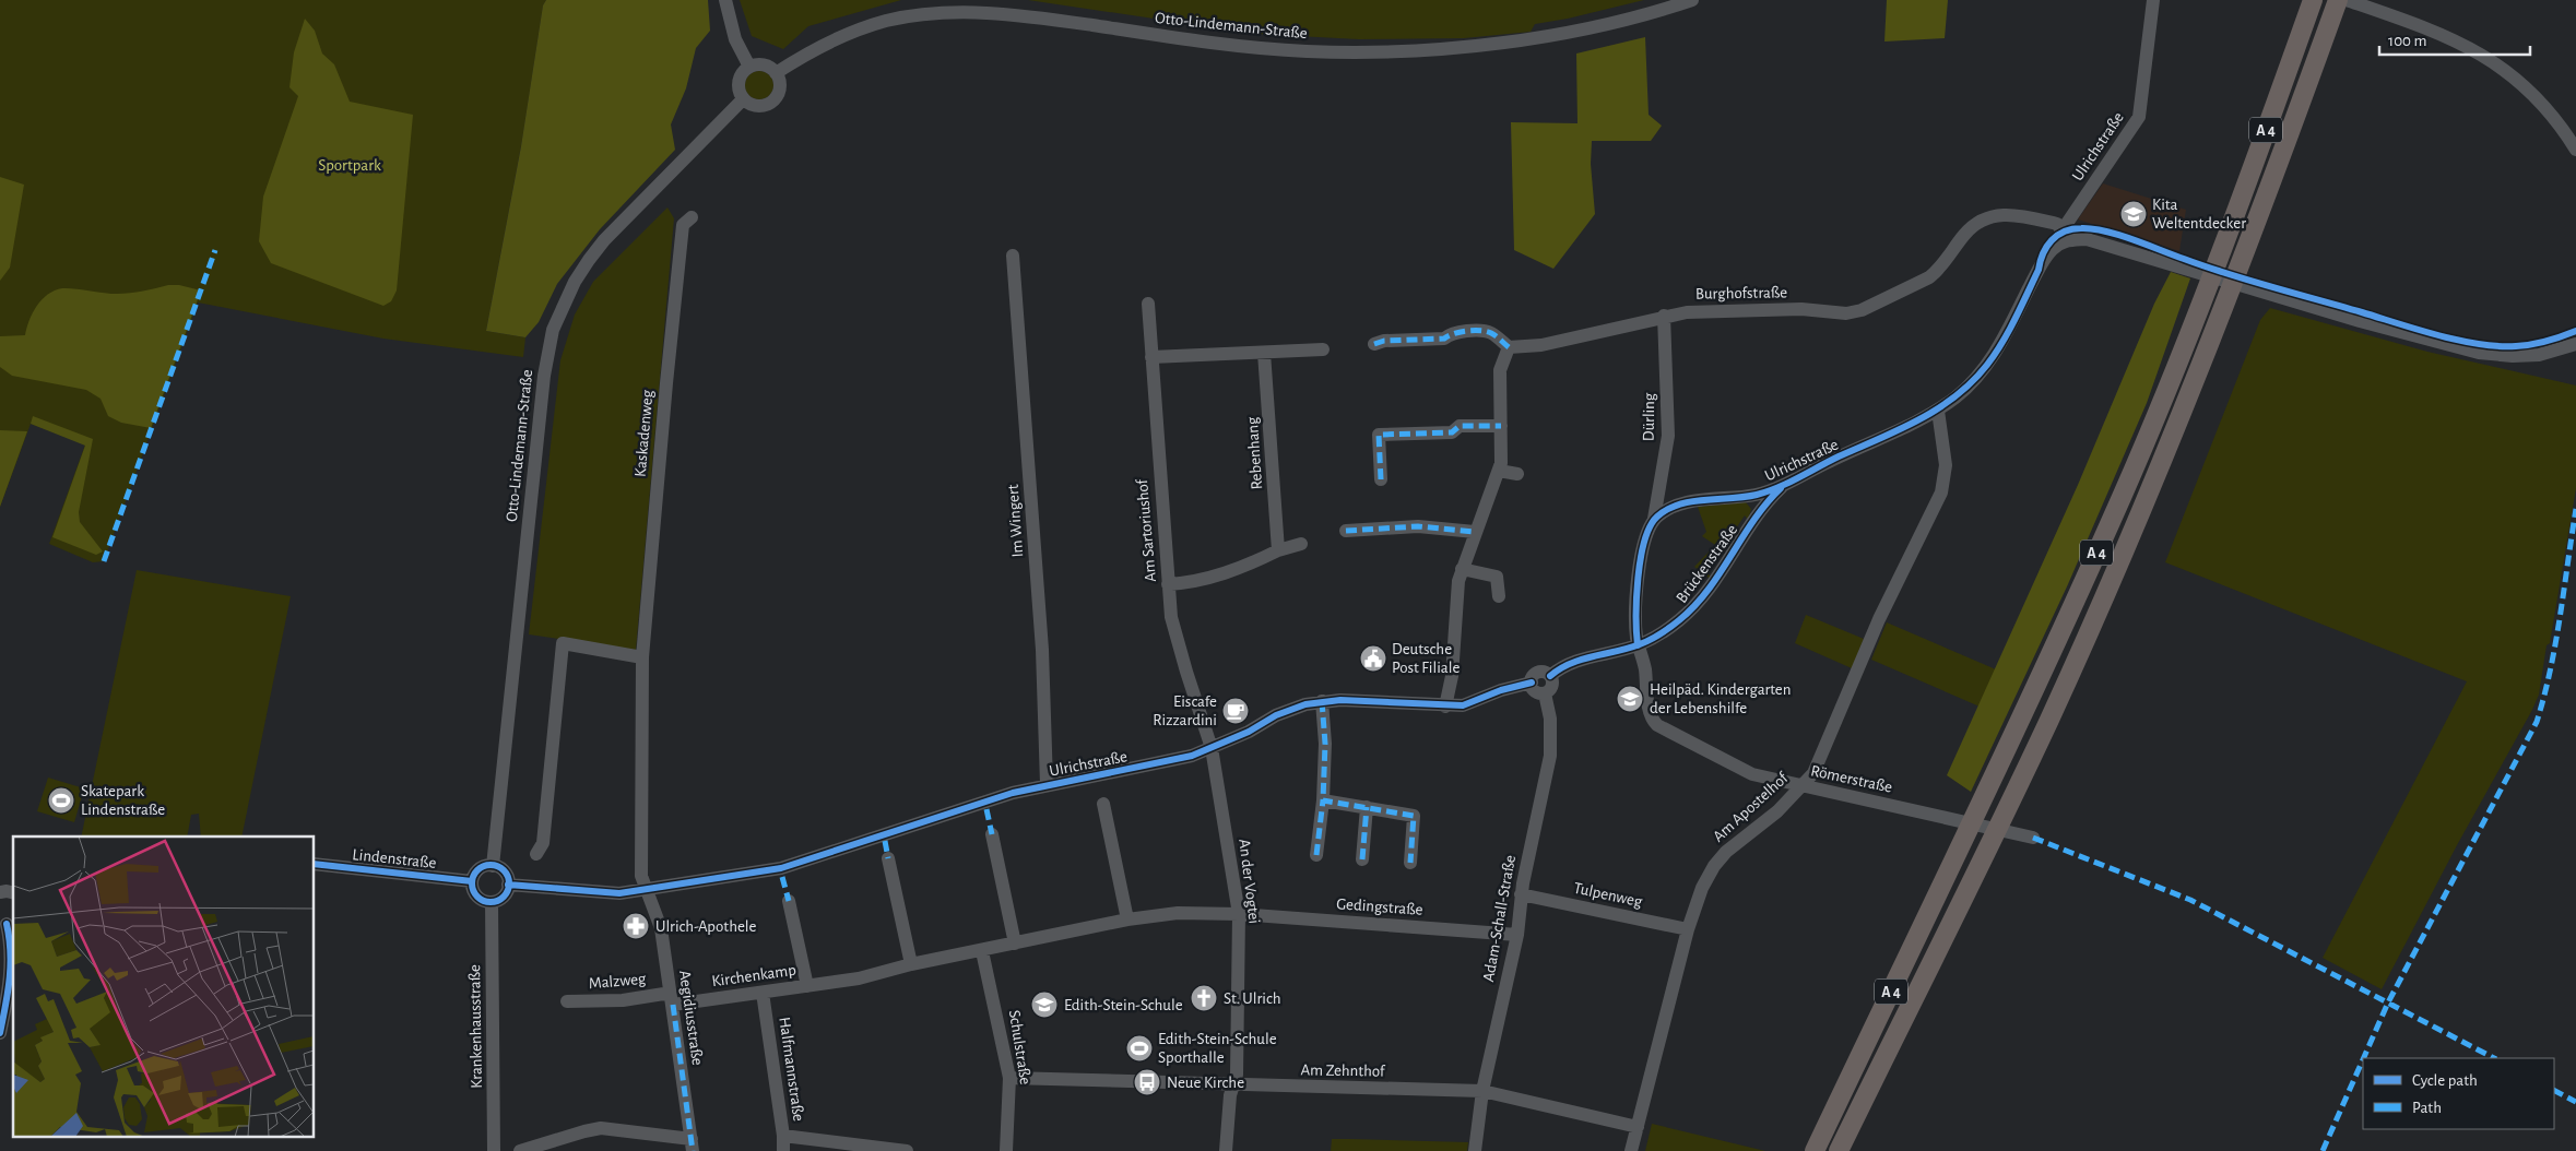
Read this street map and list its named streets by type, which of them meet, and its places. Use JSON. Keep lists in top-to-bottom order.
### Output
{
  "streets": {
    "highway": ["A 4"],
    "street": [
      "Otto-Lindemann-Straße",
      "Ulrichstraße",
      "Burghofstraße",
      "Dürling",
      "Kaskadenweg",
      "Rebenhang",
      "Im Wingert",
      "Am Sartoriushof",
      "Brückenstraße",
      "Römerstraße",
      "Am Apostelhof",
      "Lindenstraße",
      "An der Vogtei",
      "Tulpenweg",
      "Gedingstraße",
      "Adam-Schall-Straße",
      "Kirchenkamp",
      "Malzweg",
      "Aegidiusstraße",
      "Krankenhausstraße",
      "Schulstraße",
      "Halfmannstraße",
      "Am Zehnthof"
    ]
  },
  "crossings": [
    ["Otto-Lindemann-Straße", "Lindenstraße"],
    ["Otto-Lindemann-Straße", "Krankenhausstraße"],
    ["Ulrichstraße", "Burghofstraße"],
    ["Ulrichstraße", "Dürling"],
    ["Ulrichstraße", "Kaskadenweg"],
    ["Ulrichstraße", "Im Wingert"],
    ["Ulrichstraße", "Am Sartoriushof"],
    ["Ulrichstraße", "Brückenstraße"],
    ["Ulrichstraße", "Am Apostelhof"],
    ["Ulrichstraße", "An der Vogtei"],
    ["Ulrichstraße", "Adam-Schall-Straße"],
    ["Ulrichstraße", "Aegidiusstraße"],
    ["Burghofstraße", "Dürling"],
    ["Kaskadenweg", "Aegidiusstraße"],
    ["Am Sartoriushof", "An der Vogtei"],
    ["Brückenstraße", "Römerstraße"],
    ["Römerstraße", "Am Apostelhof"],
    ["Am Apostelhof", "Tulpenweg"],
    ["Am Apostelhof", "Am Zehnthof"],
    ["Lindenstraße", "Krankenhausstraße"],
    ["An der Vogtei", "Gedingstraße"],
    ["An der Vogtei", "Kirchenkamp"],
    ["An der Vogtei", "Am Zehnthof"],
    ["Tulpenweg", "Adam-Schall-Straße"],
    ["Gedingstraße", "Adam-Schall-Straße"],
    ["Gedingstraße", "Kirchenkamp"],
    ["Adam-Schall-Straße", "Am Zehnthof"],
    ["Kirchenkamp", "Malzweg"],
    ["Kirchenkamp", "Aegidiusstraße"],
    ["Kirchenkamp", "Schulstraße"],
    ["Kirchenkamp", "Halfmannstraße"],
    ["Malzweg", "Aegidiusstraße"],
    ["Schulstraße", "Am Zehnthof"]
  ],
  "parks": ["Sportpark"],
  "places": {
    "school or university": ["Kita Weltentdecker", "Heilpäd. Kindergarten der Lebenshilfe", "Edith-Stein-Schule"],
    "public building": ["Deutsche Post Filiale"],
    "cafe": ["Eiscafe Rizzardini"],
    "sports": ["Skatepark Lindenstraße", "Edith-Stein-Schule Sporthalle"],
    "pharmacy": ["Ulrich-Apothele"],
    "church": ["St. Ulrich"],
    "bus stop": ["Neue Kirche"]
  },
  "legend": ["Cycle path", "Path"],
  "scale_bar": "100 m"
}
